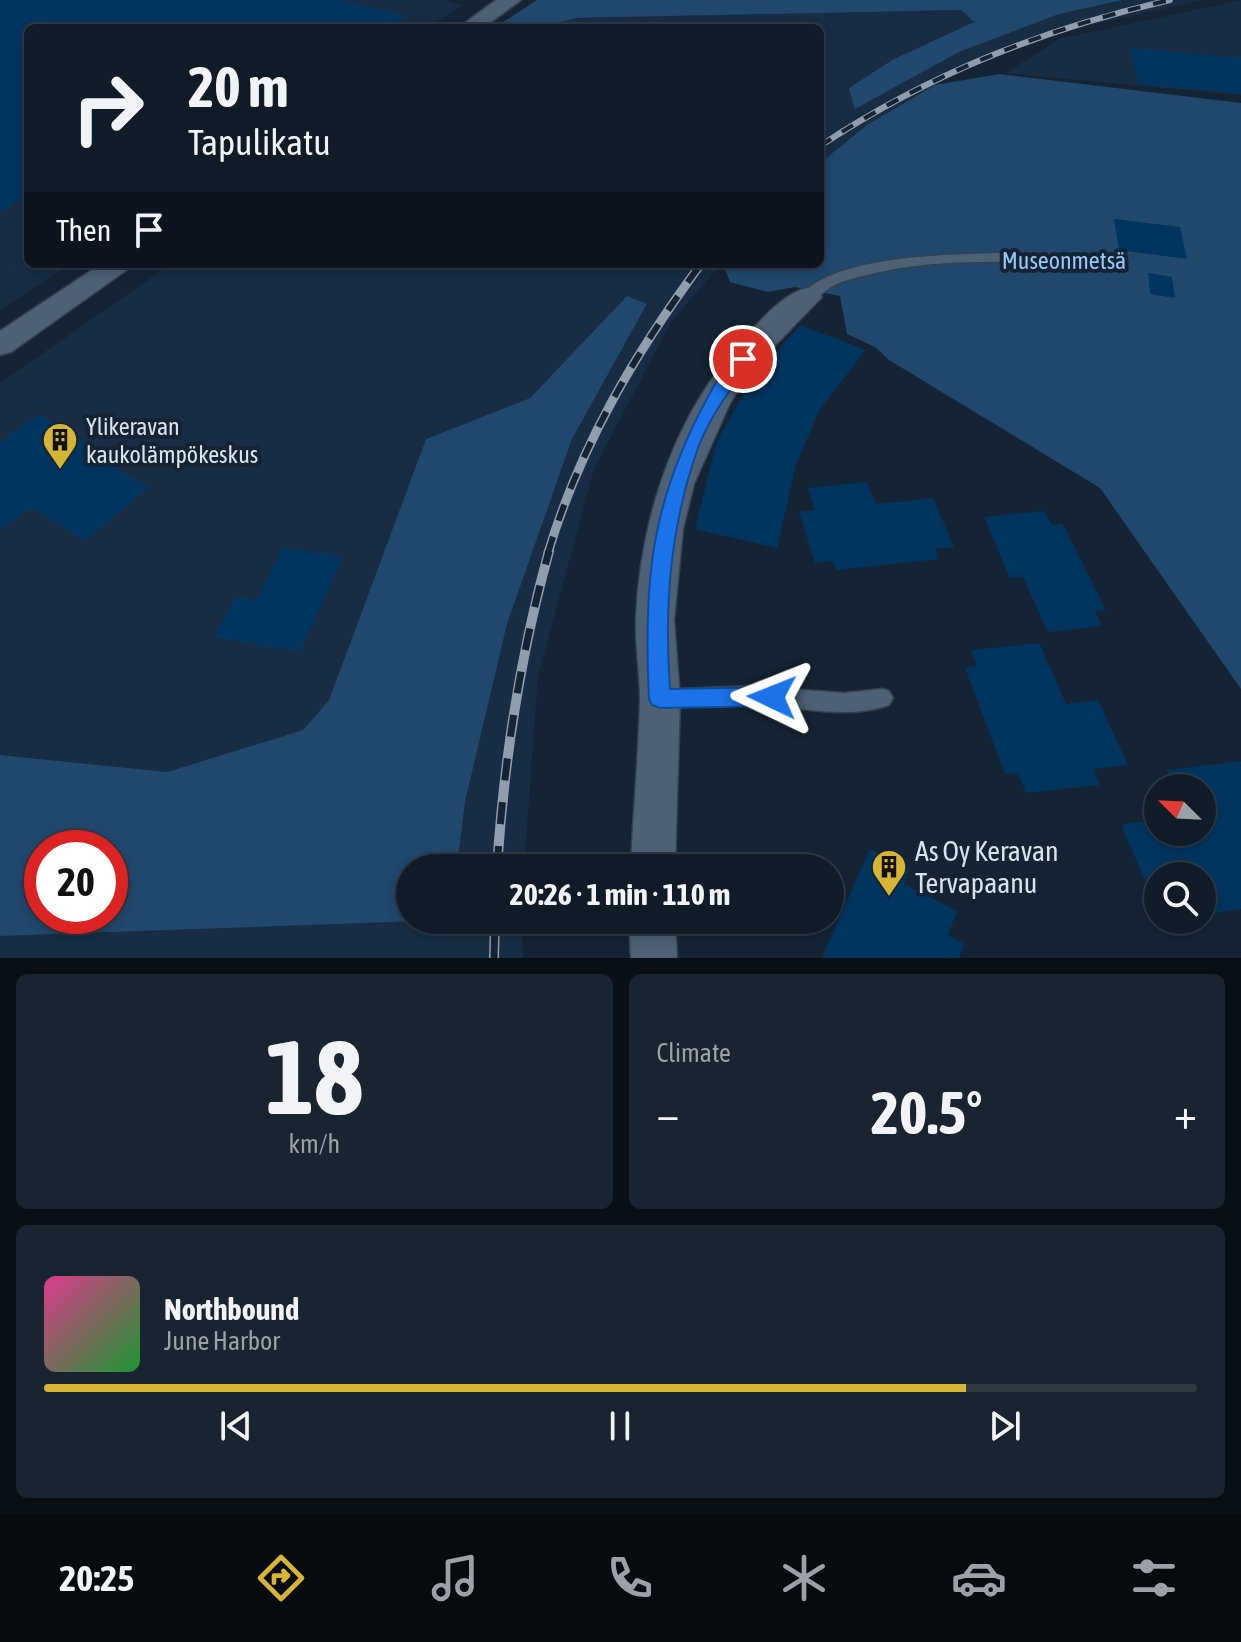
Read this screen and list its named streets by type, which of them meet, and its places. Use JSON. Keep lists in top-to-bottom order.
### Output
{
  "parks": ["Museonmetsä"],
  "places": {
    "building": ["Ylikeravan kaukolämpökeskus", "As Oy Keravan Tervapaanu"]
  },
  "north": "top left",
  "page": {
    "turn": ["20 m", "Tapulikatu"],
    "then": "Then",
    "limit": "20",
    "trip": "20:26 · 1 min · 110 m",
    "tile": [
      ["18", "km/h"],
      "Climate"
    ],
    "heat": ["−", "20.5°", "+"],
    "song": ["Northbound", "June Harbor"],
    "tabs": "20:25"
  }
}
